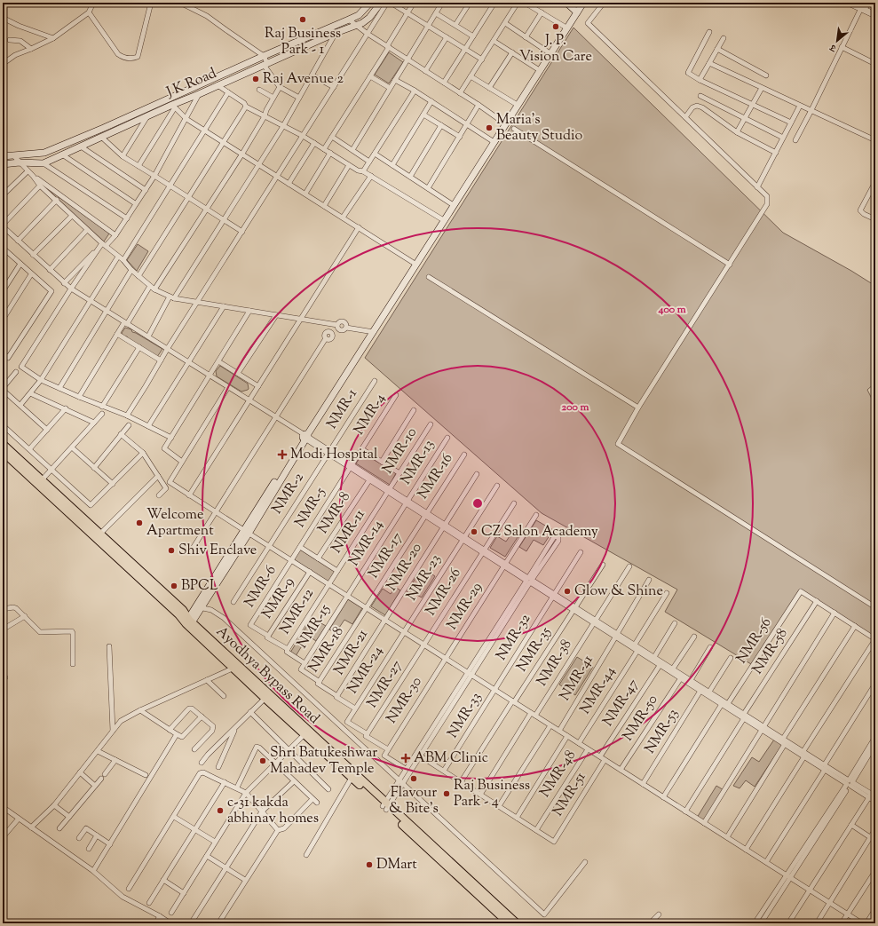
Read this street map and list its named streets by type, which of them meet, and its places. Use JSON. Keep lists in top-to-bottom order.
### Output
{
  "streets": {
    "main road": ["Ayodhya Bypass Road"],
    "street": [
      "J K Road",
      "NMR-1",
      "NMR-4",
      "NMR-10",
      "NMR-13",
      "NMR-16",
      "NMR-2",
      "NMR-5",
      "NMR-8",
      "NMR-11",
      "NMR-14",
      "NMR-17",
      "NMR-20",
      "NMR-23",
      "NMR-6",
      "NMR-26",
      "NMR-9",
      "NMR-29",
      "NMR-12",
      "NMR-15",
      "NMR-32",
      "NMR-56",
      "NMR-18",
      "NMR-35",
      "NMR-58",
      "NMR-21",
      "NMR-38",
      "NMR-24",
      "NMR-41",
      "NMR-27",
      "NMR-44",
      "NMR-30",
      "NMR-47",
      "NMR-33",
      "NMR-50",
      "NMR-53",
      "NMR-48",
      "NMR-51"
    ]
  },
  "crossings": [
    ["NMR-1", "NMR-2"],
    ["NMR-4", "NMR-5"],
    ["NMR-10", "NMR-11"],
    ["NMR-13", "NMR-14"],
    ["NMR-16", "NMR-17"],
    ["NMR-5", "NMR-6"],
    ["NMR-11", "NMR-12"],
    ["NMR-14", "NMR-15"],
    ["NMR-17", "NMR-18"],
    ["NMR-20", "NMR-21"],
    ["NMR-23", "NMR-24"],
    ["NMR-6", "NMR-9"],
    ["NMR-26", "NMR-27"],
    ["NMR-29", "NMR-30"],
    ["NMR-15", "NMR-18"],
    ["NMR-32", "NMR-33"],
    ["NMR-56", "NMR-58"],
    ["NMR-18", "NMR-21"],
    ["NMR-18", "NMR-24"],
    ["NMR-24", "NMR-27"],
    ["NMR-48", "NMR-51"]
  ],
  "places": {
    "other": [
      "Raj Business Park - 1",
      "J. P. Vision Care",
      "Raj Avenue 2",
      "Maria's Beauty Studio",
      "Welcome Apartment",
      "CZ Salon Academy",
      "Shiv Enclave",
      "BPCL",
      "Glow & Shine",
      "Shri Batukeshwar Mahadev Temple",
      "Flavour & Bite's",
      "Raj Business Park - 4",
      "c-31 kakda abhinav homes",
      "DMart"
    ],
    "health": ["Modi Hospital", "ABM Clinic"]
  },
  "north": "bottom left",
  "rings": ["400 m", "200 m"]
}
